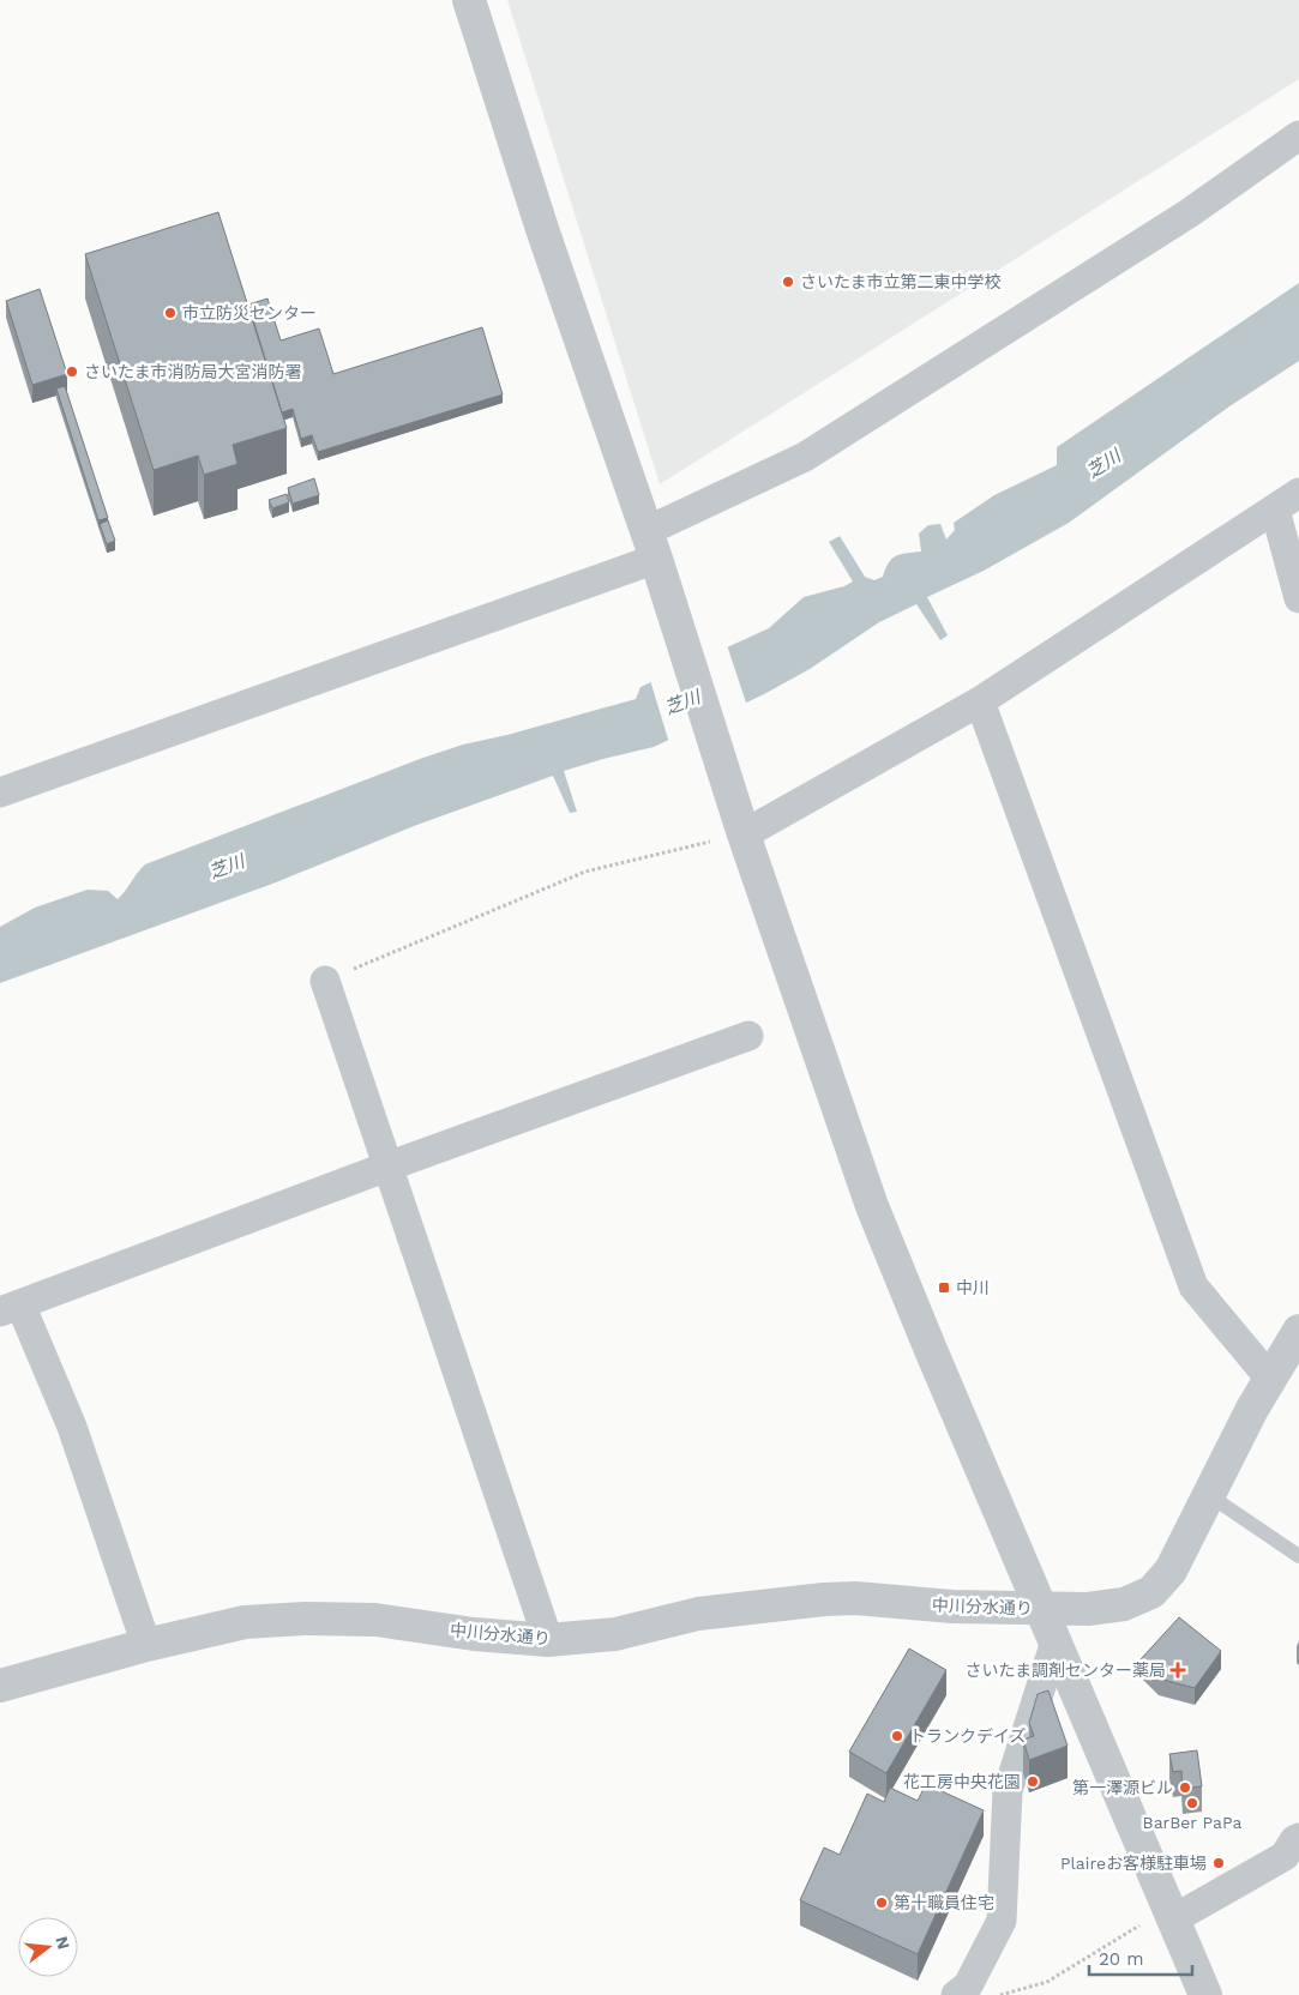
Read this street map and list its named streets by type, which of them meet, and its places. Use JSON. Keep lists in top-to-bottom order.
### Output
{
  "streets": {
    "street": ["中川分水通り"]
  },
  "water": ["芝川"],
  "places": {
    "other": [
      "さいたま市立第二東中学校",
      "市立防災センター",
      "さいたま市消防局大宮消防署",
      "トランクデイズ",
      "花工房中央花園",
      "第一澤源ビル",
      "BarBer PaPa",
      "Plaireお客様駐車場",
      "第十職員住宅"
    ],
    "transit": ["中川"],
    "health": ["さいたま調剤センター薬局"]
  },
  "scale_bar": "20 m",
  "north": "right"
}
